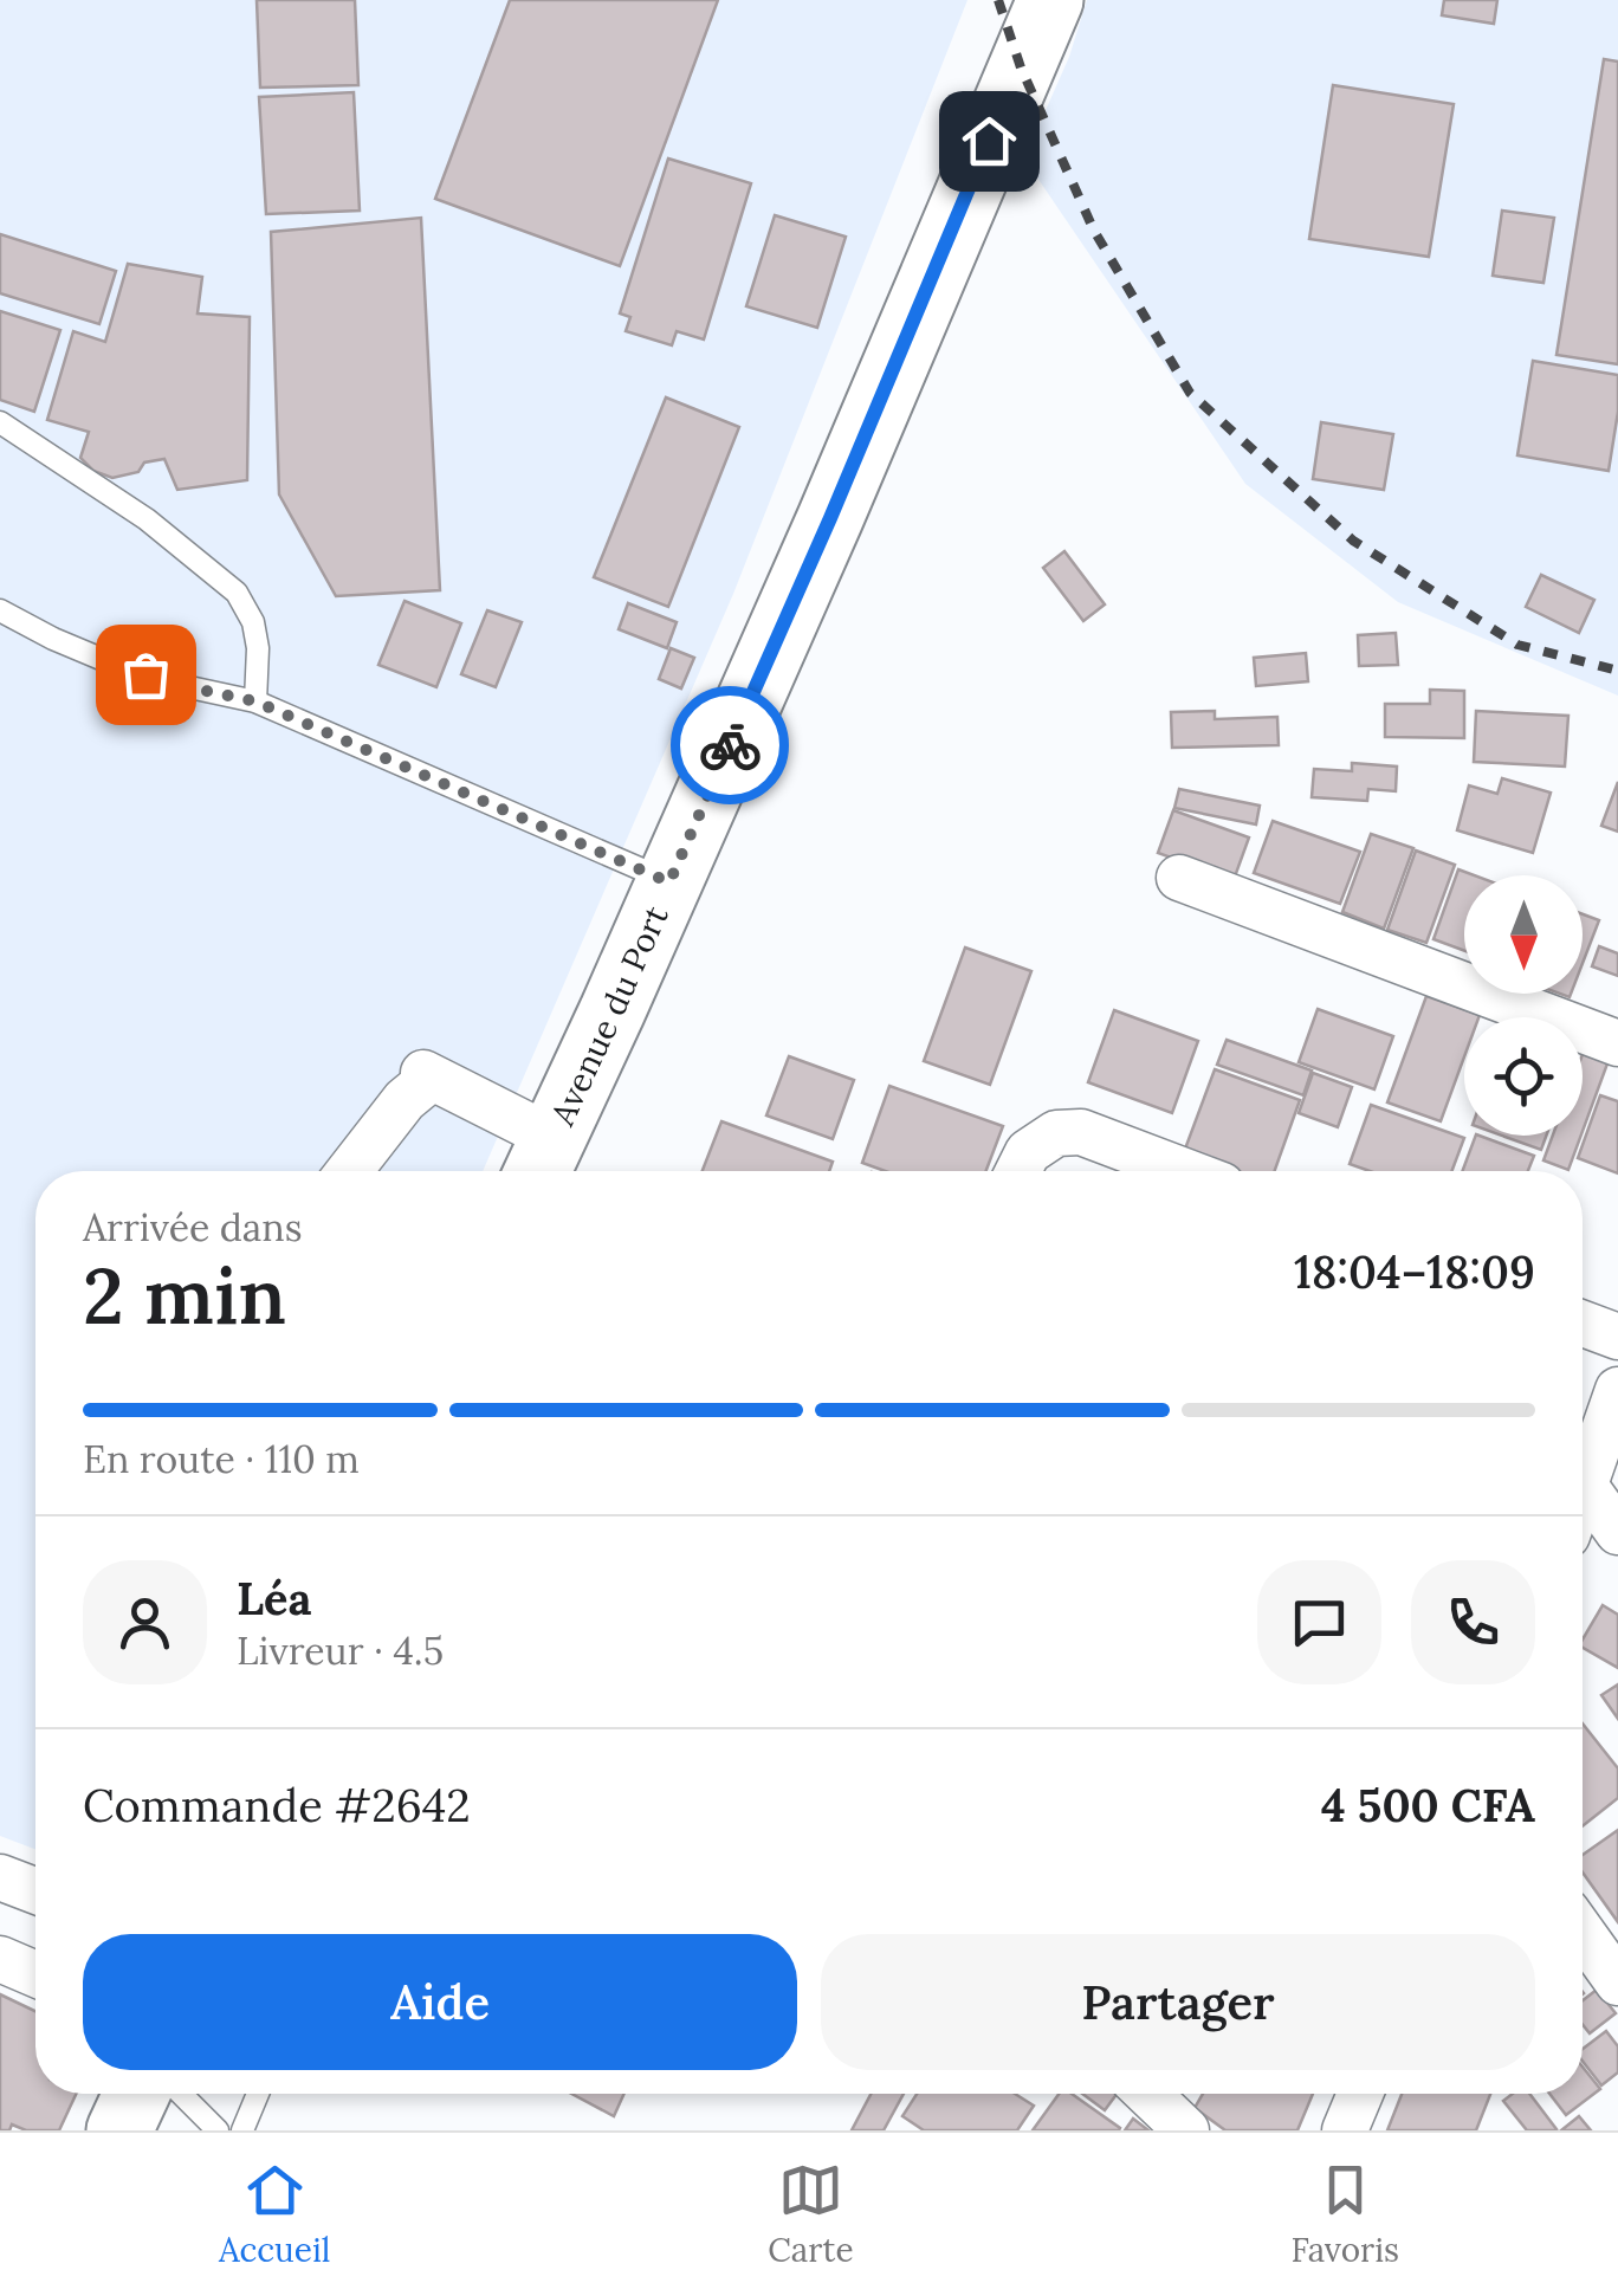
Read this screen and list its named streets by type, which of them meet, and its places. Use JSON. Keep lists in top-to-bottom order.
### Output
{
  "streets": {
    "main road": ["Avenue du Port"]
  },
  "north": "bottom",
  "page": {
    "heading": ["2 min", "Arrivée dans", "18:04–18:09"],
    "panel": [
      "Léa",
      "Livreur · 4.5",
      "Commande #2642",
      "4 500 CFA"
    ],
    "bar": "En route · 110 m",
    "buttons": ["Aide", "Partager"],
    "tabs": ["Accueil", "Carte", "Favoris"]
  }
}
